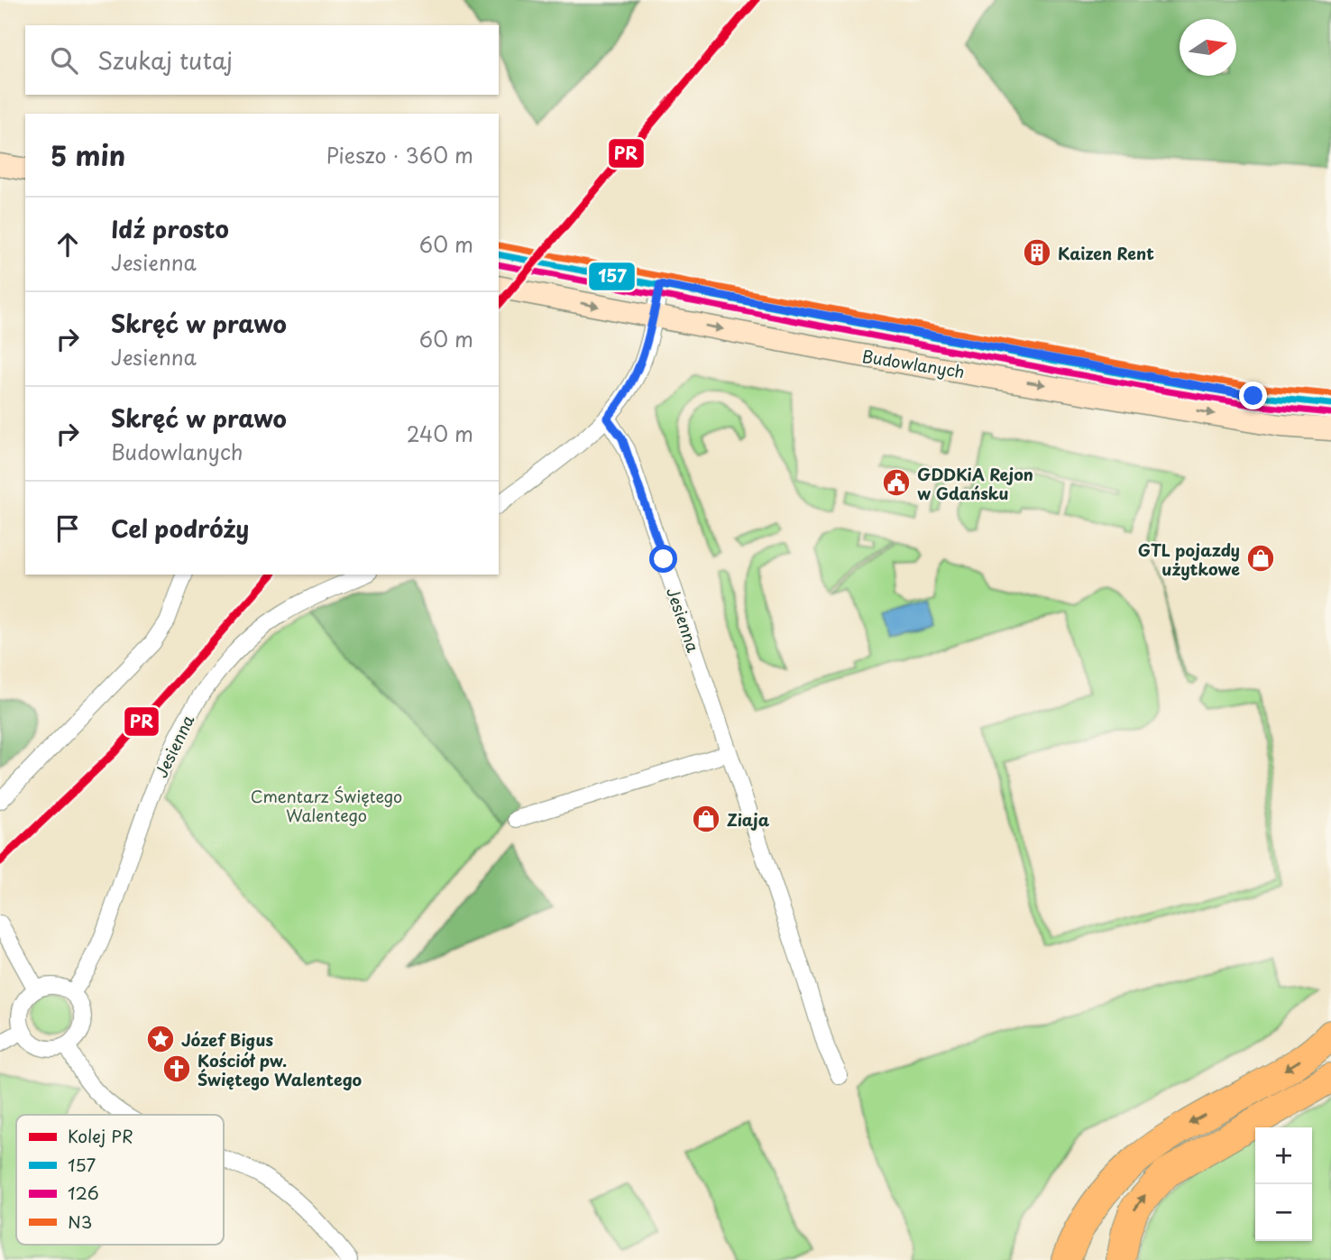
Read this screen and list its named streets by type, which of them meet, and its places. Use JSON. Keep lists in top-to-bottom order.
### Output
{
  "streets": {
    "main road": ["Budowlanych"],
    "street": ["Jesienna"]
  },
  "parks": ["Cmentarz Świętego Walentego"],
  "places": {
    "building": ["Kaizen Rent"],
    "public building": ["GDDKiA Rejon w Gdańsku"],
    "shop": ["GTL pojazdy użytkowe", "Ziaja"],
    "place": ["Józef Bigus"],
    "church": ["Kościół pw. Świętego Walentego"]
  },
  "lines": [
    "rail line PR",
    "transit line N3",
    "transit line 157",
    "transit line 126"
  ],
  "legend": [
    "Kolej PR",
    "157",
    "126",
    "N3"
  ],
  "north": "right",
  "page": {
    "search": "Szukaj tutaj",
    "heading": ["5 min", "Pieszo · 360 m"],
    "list": [
      ["Idź prosto", "Jesienna", "60 m"],
      ["Skręć w prawo", "Jesienna", "60 m"],
      ["Skręć w prawo", "Budowlanych", "240 m"],
      "Cel podróży"
    ],
    "map_buttons": ["+", "−"]
  }
}
